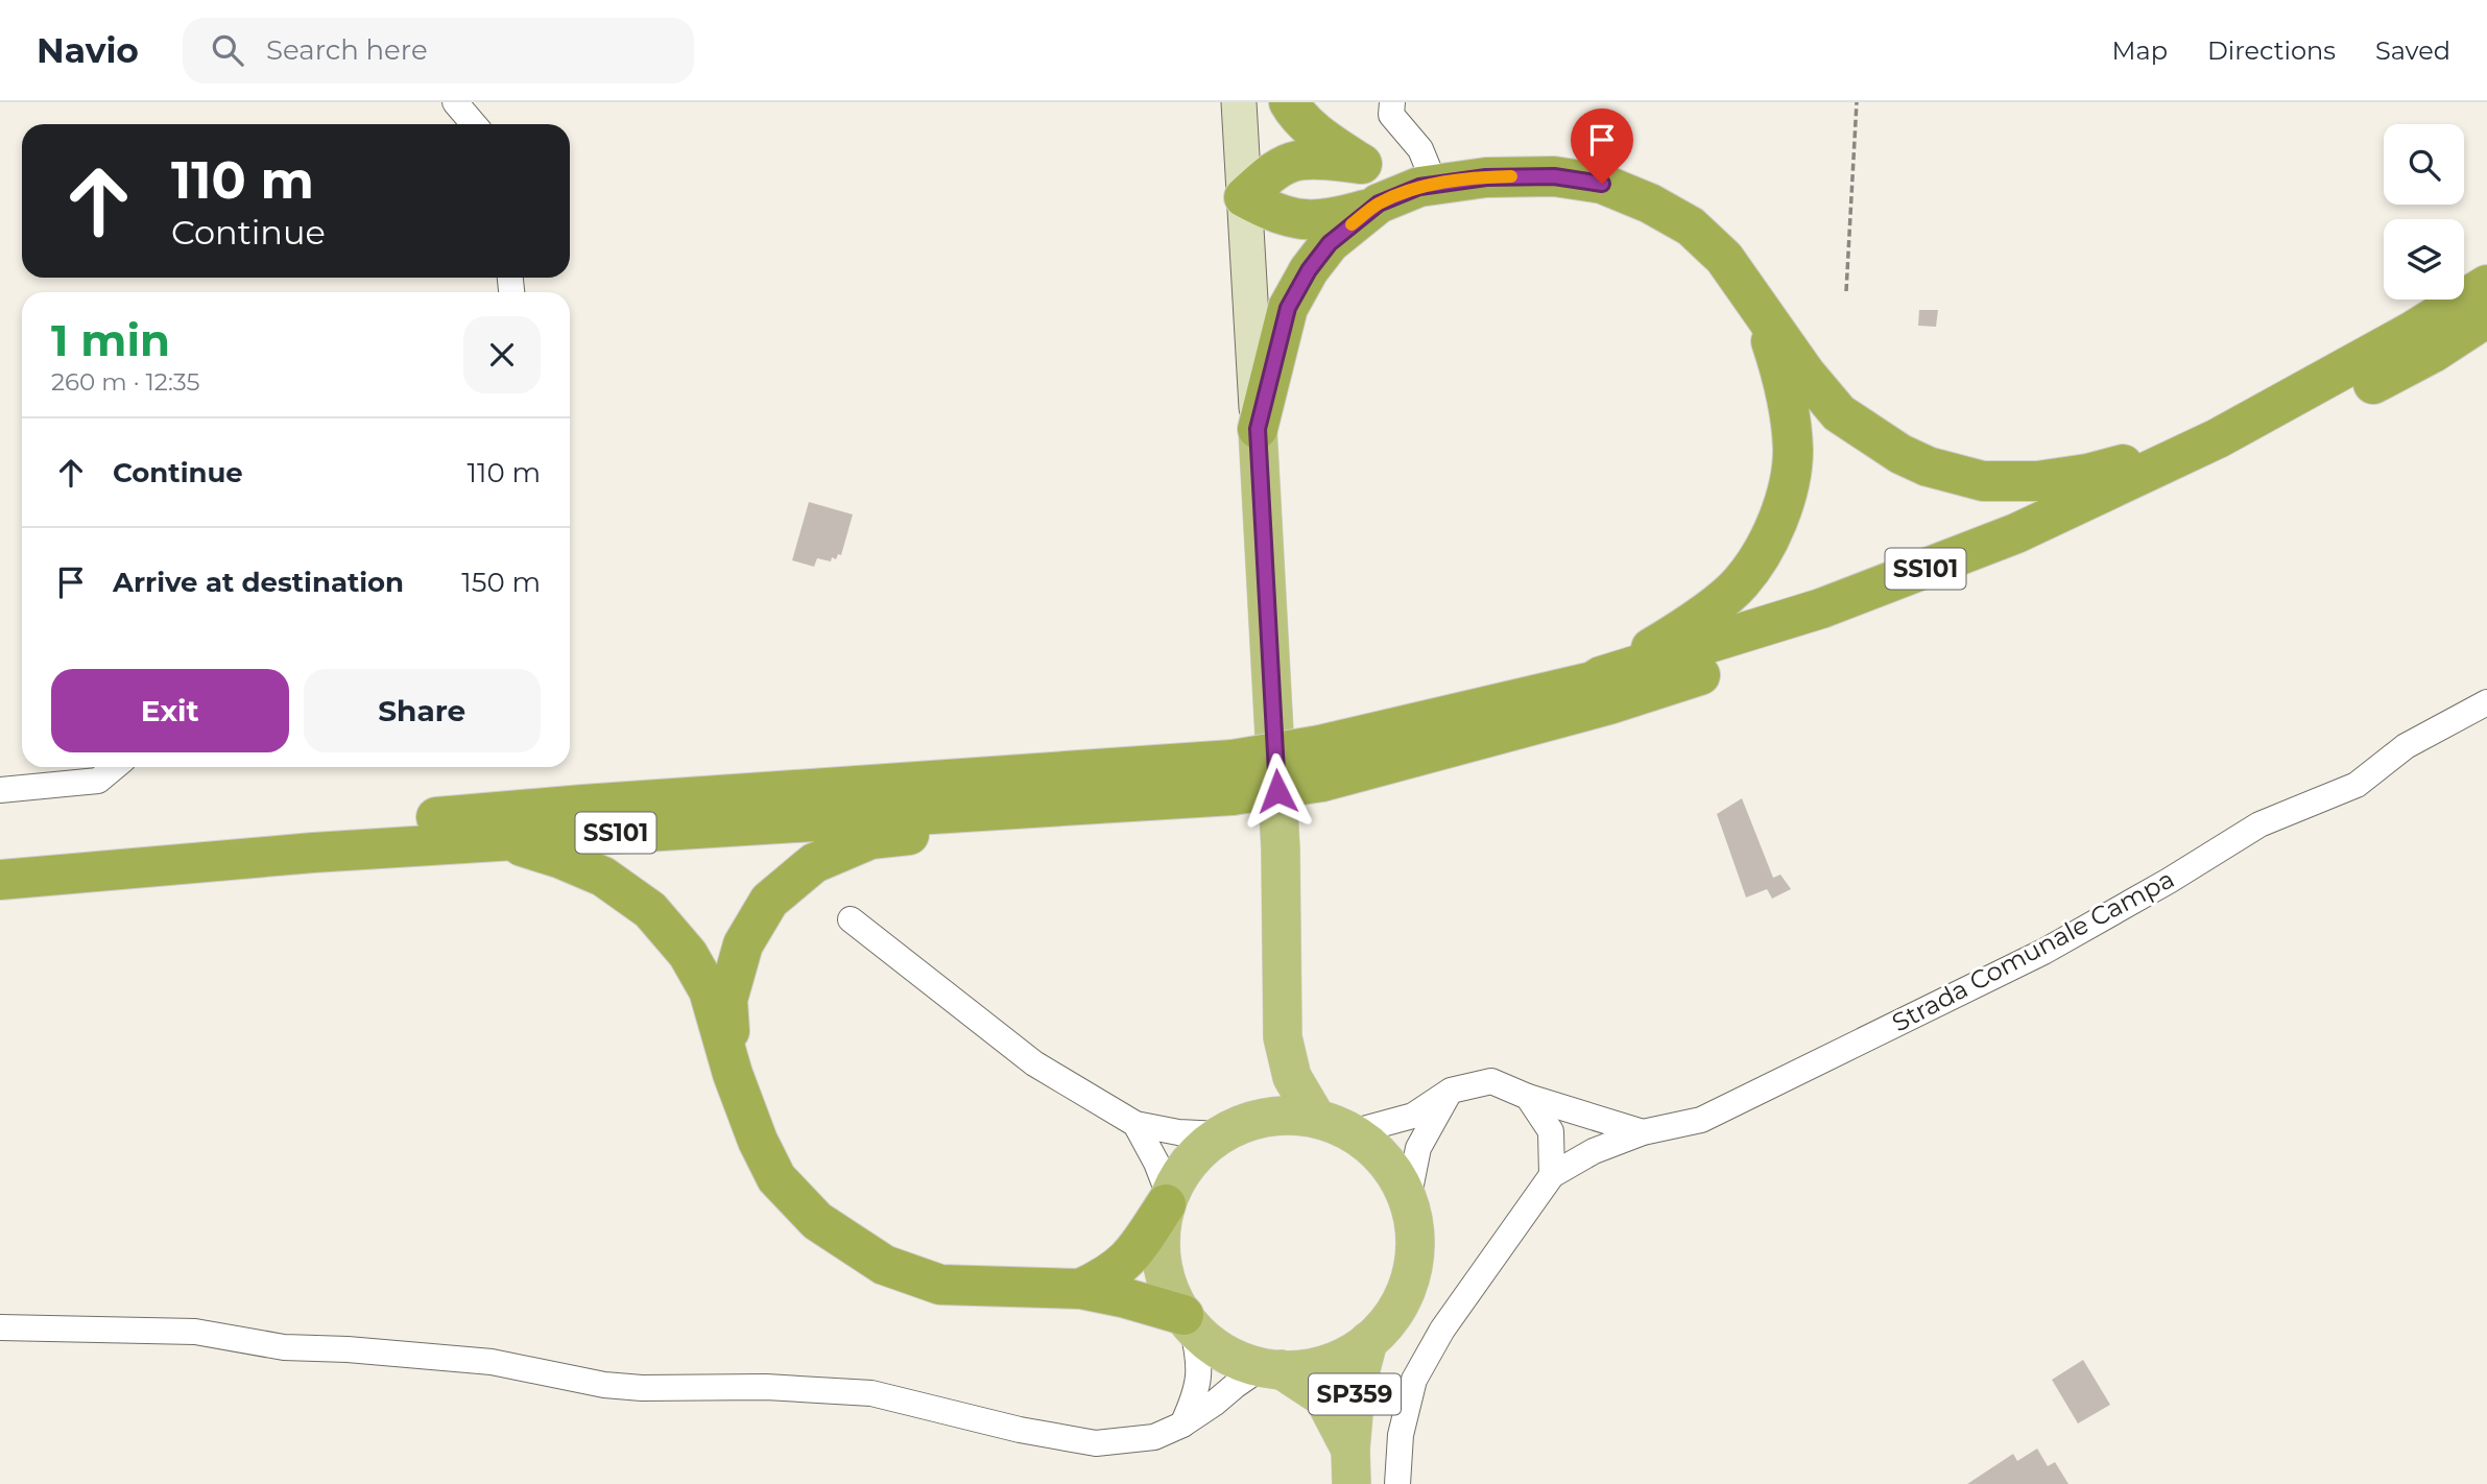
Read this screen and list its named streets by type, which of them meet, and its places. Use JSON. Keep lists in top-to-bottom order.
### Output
{
  "streets": {
    "highway": ["SS101"],
    "main road": ["SP359"],
    "street": ["Strada Comunale Campa"]
  },
  "page": {
    "header": "Navio",
    "search": "Search here",
    "nav": ["Map", "Directions", "Saved"],
    "turn": ["110 m", "Continue"],
    "heading": ["1 min", "260 m · 12:35"],
    "list": [
      {
        "name": "Continue",
        "value": "110 m"
      },
      {
        "name": "Arrive at destination",
        "value": "150 m"
      }
    ],
    "buttons": ["Exit", "Share"]
  }
}
